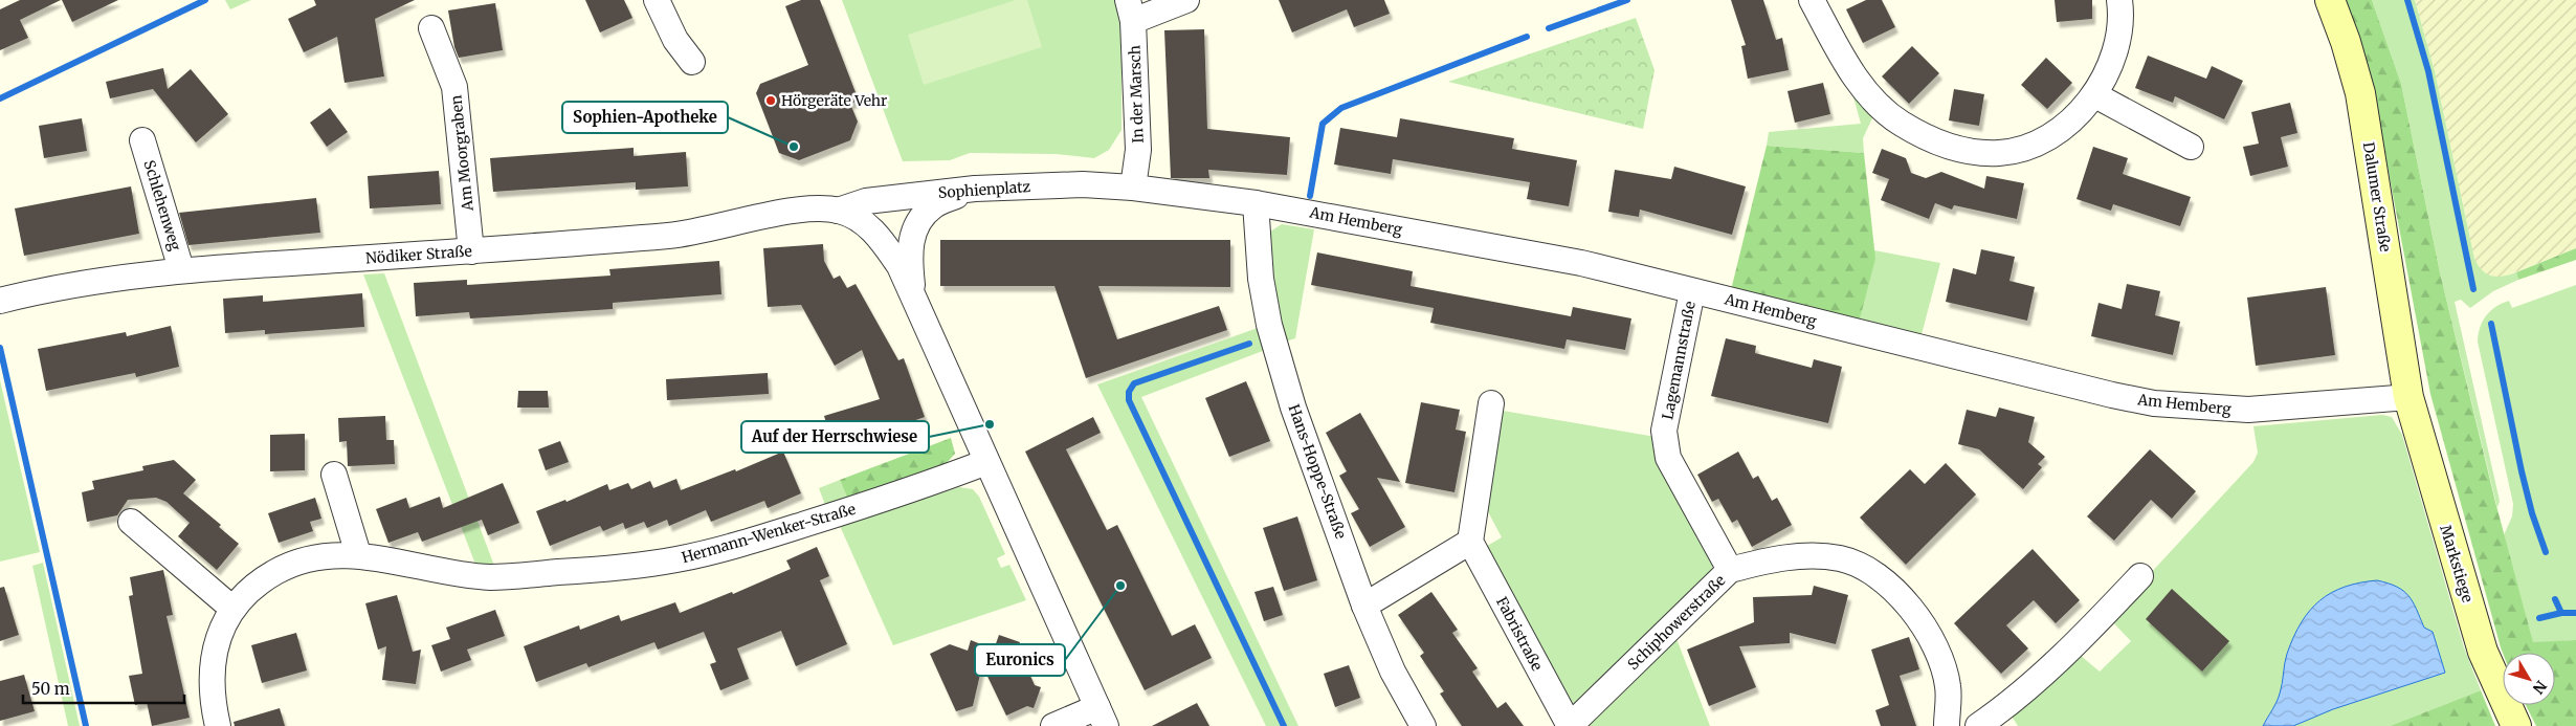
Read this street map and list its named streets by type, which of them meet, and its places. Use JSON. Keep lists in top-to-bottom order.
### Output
{
  "streets": {
    "street": [
      "In der Marsch",
      "Am Moorgraben",
      "Sophienplatz",
      "Dalumer Straße",
      "Schlehenweg",
      "Am Hemberg",
      "Nödiker Straße",
      "Lagemannstraße",
      "Hans-Hoppe-Straße",
      "Hermann-Wenker-Straße",
      "Markstiege",
      "Schiphowerstraße",
      "Fabristraße"
    ]
  },
  "crossings": [
    ["In der Marsch", "Sophienplatz"],
    ["In der Marsch", "Am Hemberg"],
    ["Am Moorgraben", "Nödiker Straße"],
    ["Sophienplatz", "Am Hemberg"],
    ["Sophienplatz", "Nödiker Straße"],
    ["Dalumer Straße", "Am Hemberg"],
    ["Dalumer Straße", "Markstiege"],
    ["Schlehenweg", "Nödiker Straße"],
    ["Am Hemberg", "Lagemannstraße"],
    ["Am Hemberg", "Hans-Hoppe-Straße"],
    ["Am Hemberg", "Markstiege"],
    ["Lagemannstraße", "Schiphowerstraße"],
    ["Schiphowerstraße", "Fabristraße"]
  ],
  "places": [
    "Hörgeräte Vehr",
    "Sophien-Apotheke",
    "Auf der Herrschwiese",
    "Euronics"
  ],
  "scale_bar": "50 m",
  "north": "bottom right"
}
